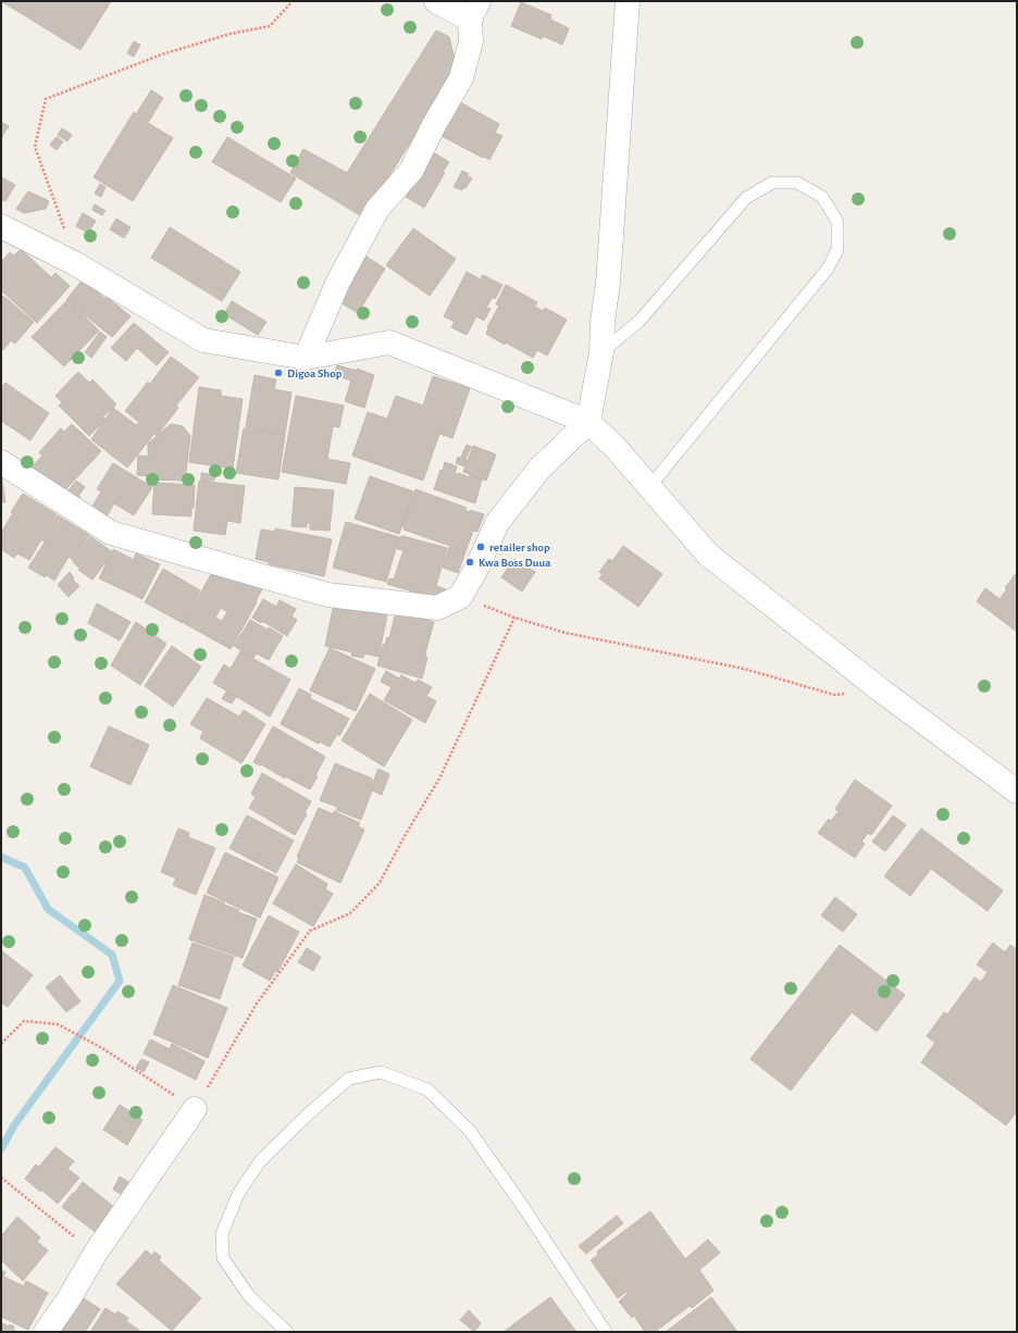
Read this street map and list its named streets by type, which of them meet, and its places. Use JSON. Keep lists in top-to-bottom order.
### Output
{
  "places": ["Digoa Shop", "retailer shop", "Kwa Boss Duua"]
}
